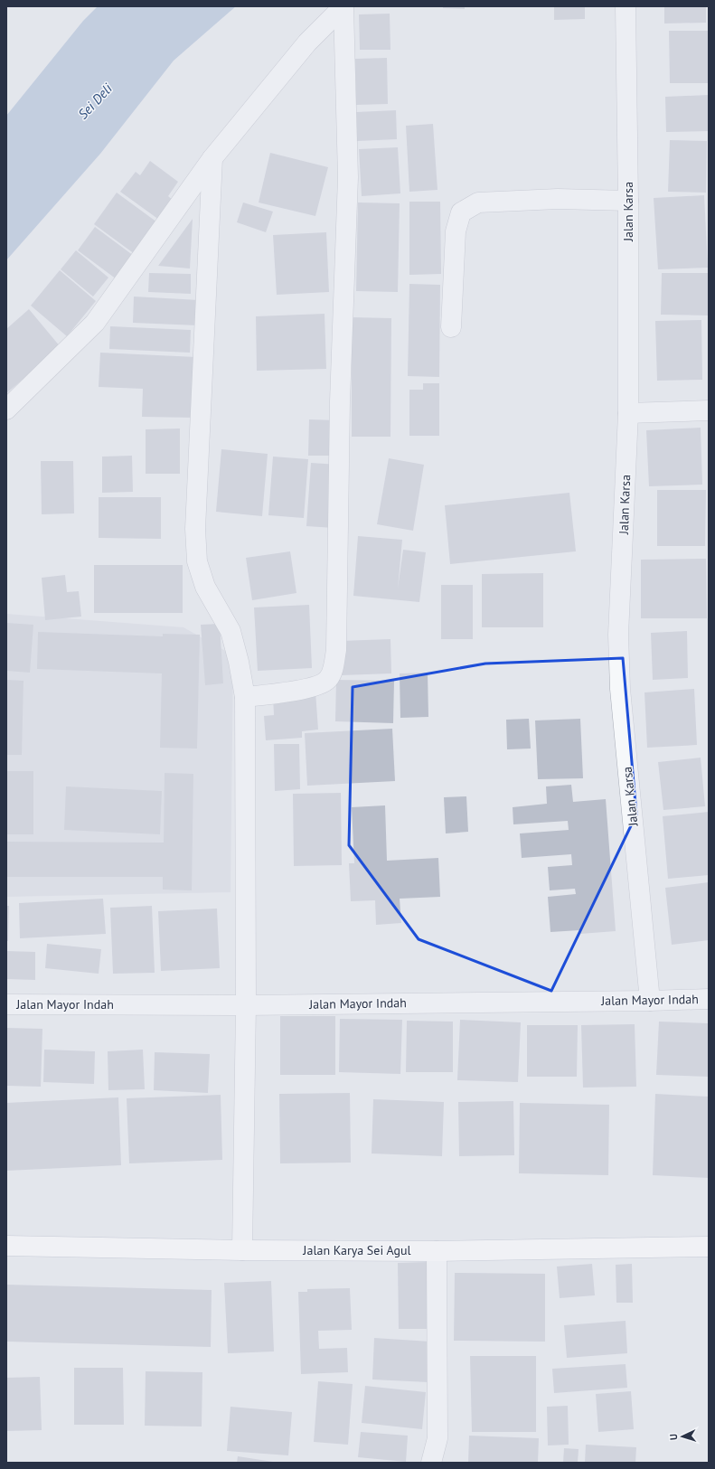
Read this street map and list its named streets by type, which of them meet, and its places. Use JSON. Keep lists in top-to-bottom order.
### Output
{
  "streets": {
    "main road": ["Jalan Karya Sei Agul"],
    "street": ["Jalan Karsa", "Jalan Mayor Indah"]
  },
  "crossings": [
    ["Jalan Karsa", "Jalan Mayor Indah"]
  ],
  "water": ["Sei Deli"],
  "north": "left"
}
